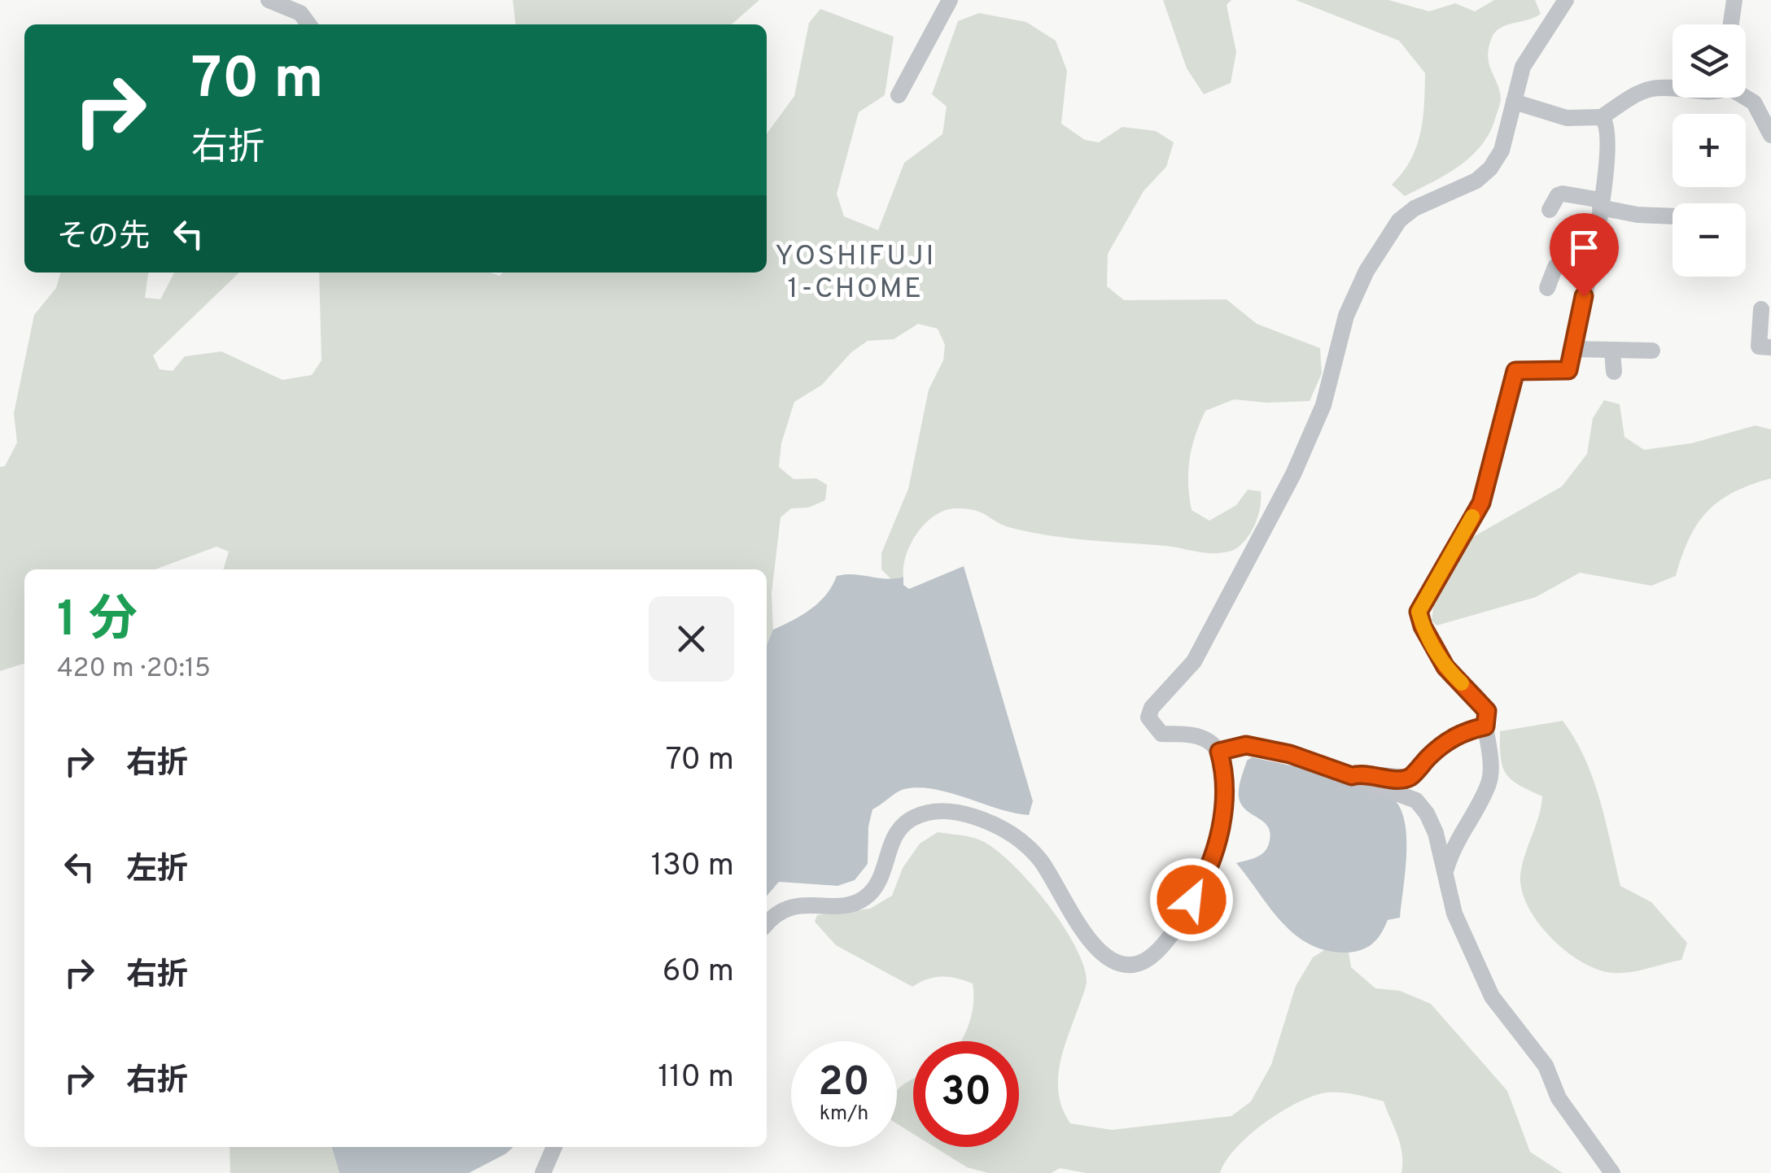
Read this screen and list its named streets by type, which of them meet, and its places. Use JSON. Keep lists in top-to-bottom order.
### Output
{
  "districts": ["YOSHIFUJI 1-CHOME"],
  "page": {
    "map_buttons": ["+", "−"],
    "turn": ["70 m", "右折"],
    "then": "その先",
    "heading": ["1 分", "420 m · 20:15"],
    "list": [
      {
        "name": "右折",
        "value": "70 m"
      },
      {
        "name": "左折",
        "value": "130 m"
      },
      {
        "name": "右折",
        "value": "60 m"
      },
      {
        "name": "右折",
        "value": "110 m"
      }
    ],
    "speed": "20 km/h",
    "limit": "30"
  }
}
